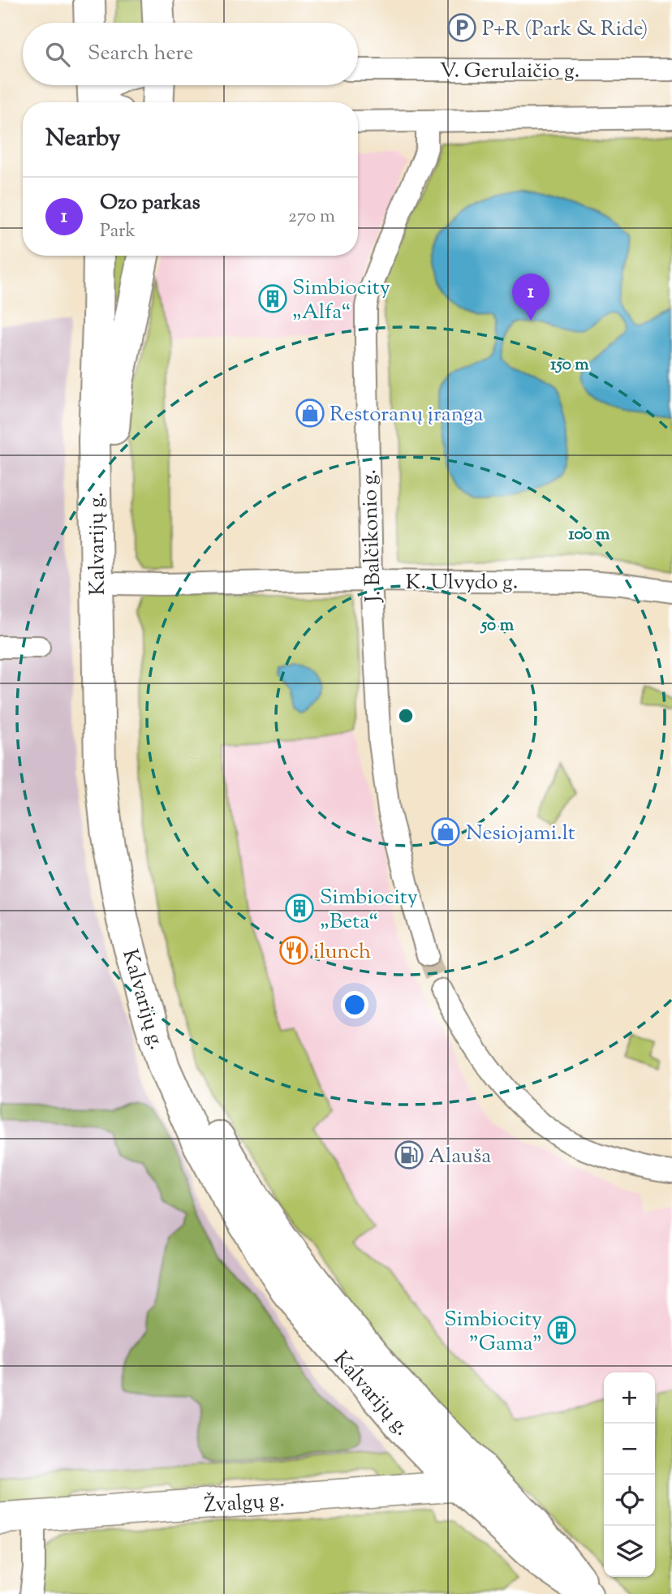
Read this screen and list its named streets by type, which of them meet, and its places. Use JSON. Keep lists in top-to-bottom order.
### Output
{
  "streets": {
    "main road": ["Kalvarijų g.", "Žvalgų g."],
    "street": ["V. Gerulaičio g.", "J. Balčikonio g.", "K. Ulvydo g."]
  },
  "crossings": [
    ["J. Balčikonio g.", "K. Ulvydo g."],
    ["Kalvarijų g.", "K. Ulvydo g."],
    ["Kalvarijų g.", "Žvalgų g."]
  ],
  "places": {
    "parking": ["P+R (Park & Ride)"],
    "building": ["Simbiocity „Alfa“", "Simbiocity „Beta“", "Simbiocity \"Gama\""],
    "shop": ["Restoranų įranga", "Nesiojami.lt"],
    "restaurant": ["ilunch"],
    "fuel station": ["Alauša"]
  },
  "page": {
    "search": "Search here",
    "heading": "Nearby",
    "list": [
      {
        "mark": "1",
        "name": "Ozo parkas",
        "note": "Park",
        "value": "270 m"
      }
    ],
    "pins": "1",
    "map_buttons": ["+", "−"]
  },
  "rings": ["150 m", "100 m", "50 m"]
}
